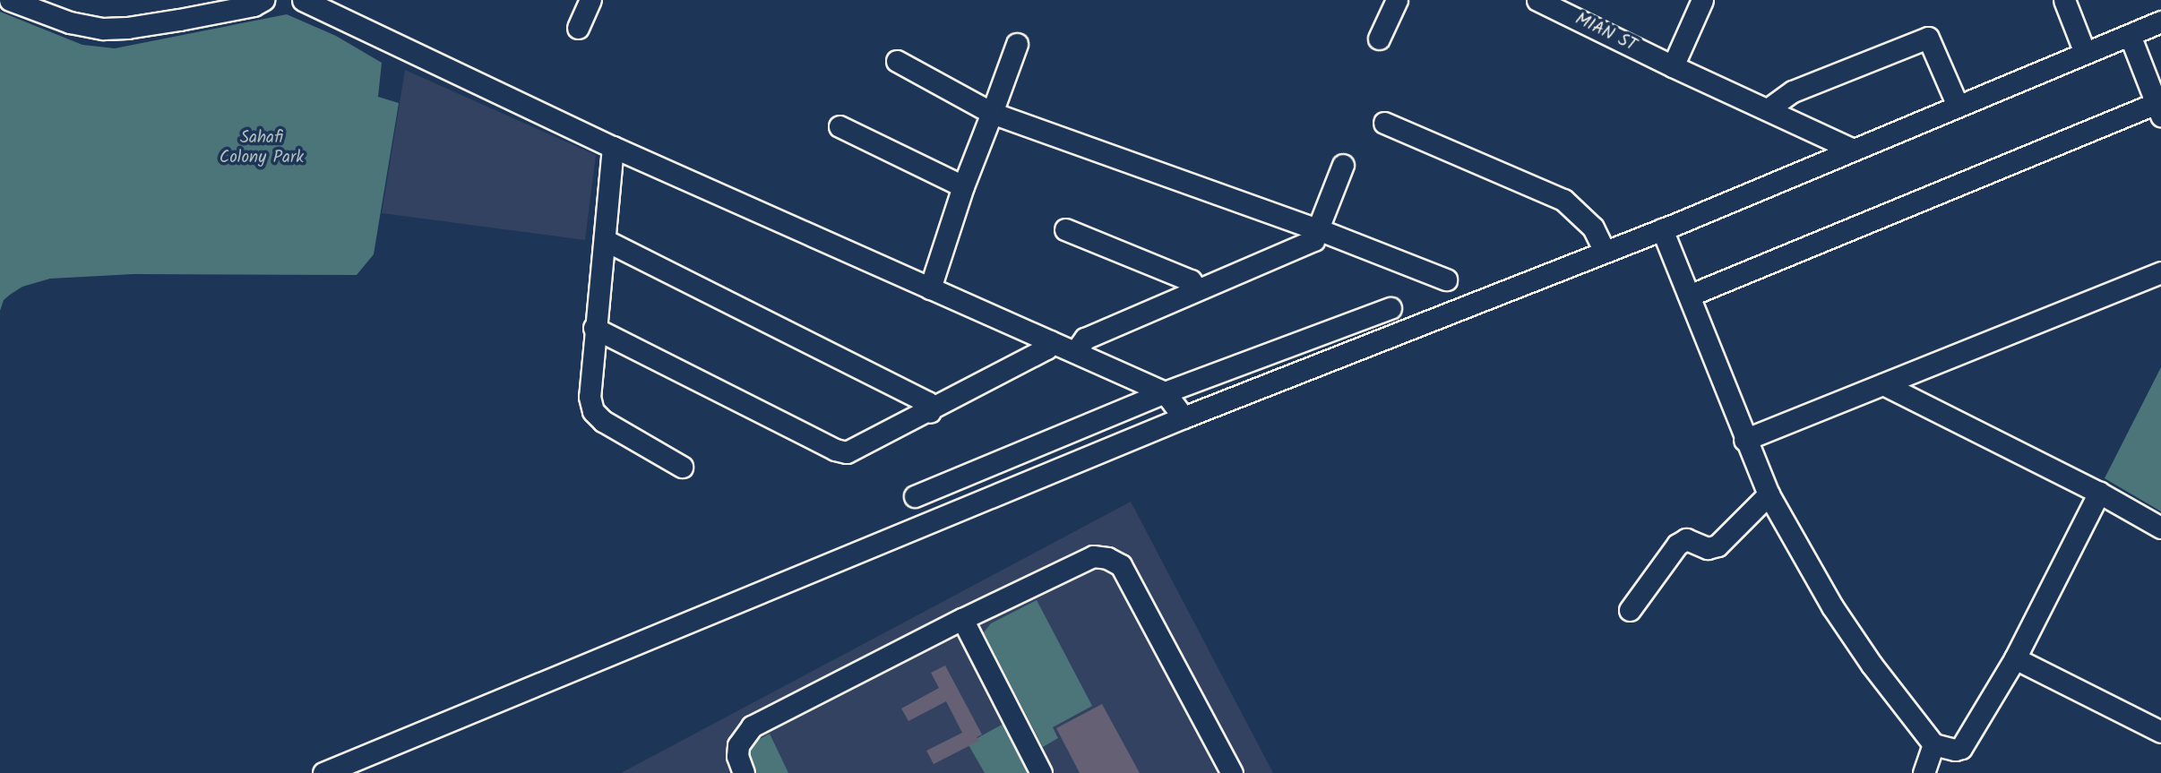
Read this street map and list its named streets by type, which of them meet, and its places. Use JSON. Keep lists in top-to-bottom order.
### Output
{
  "streets": {
    "street": ["MIAN ST"]
  },
  "parks": ["Sahafi Colony Park"]
}
